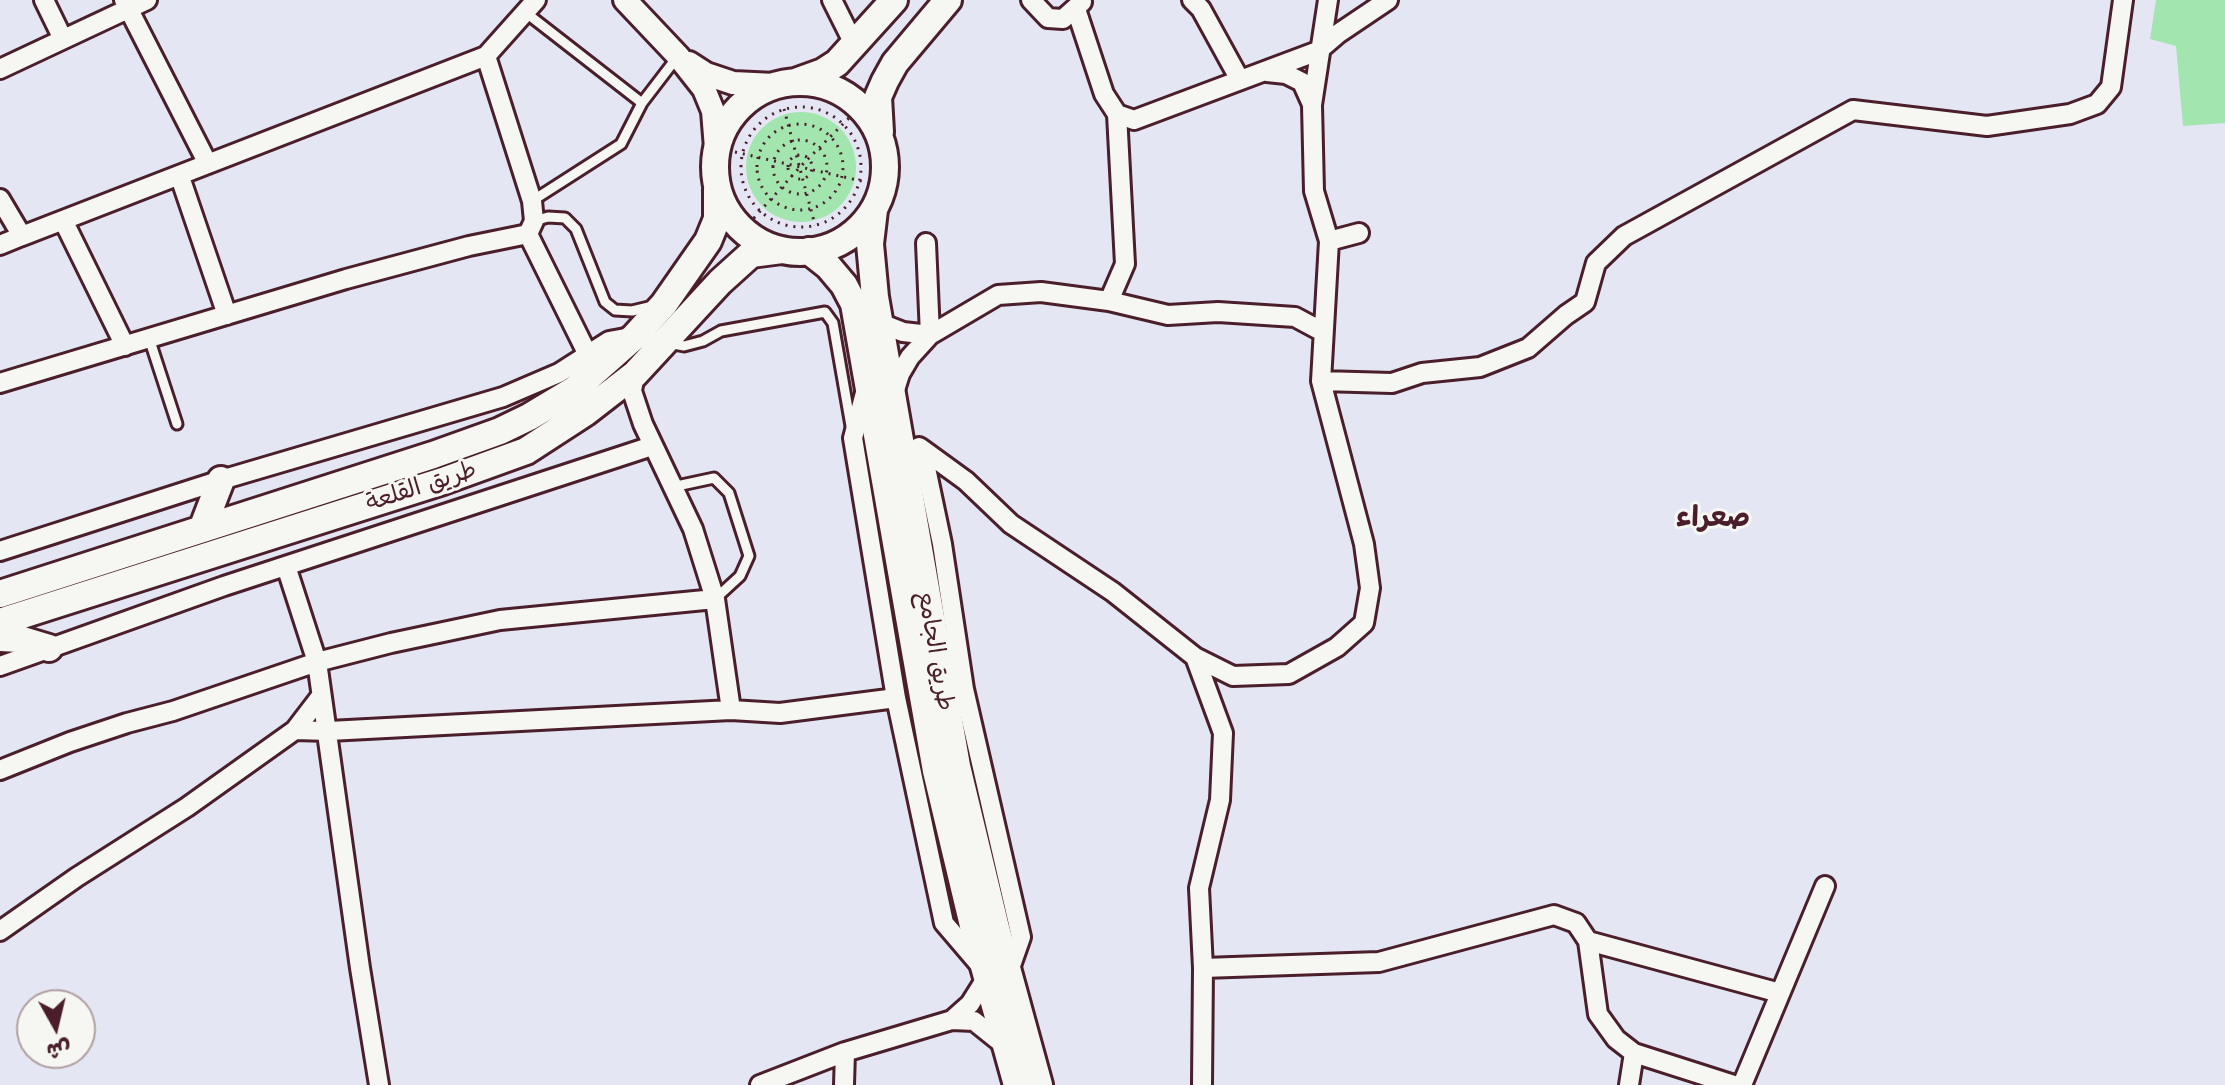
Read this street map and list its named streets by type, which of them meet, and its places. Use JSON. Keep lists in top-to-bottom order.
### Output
{
  "streets": {
    "main road": ["طريق القلعة", "طريق الجامع"]
  },
  "districts": ["صعراء"],
  "north": "bottom"
}
